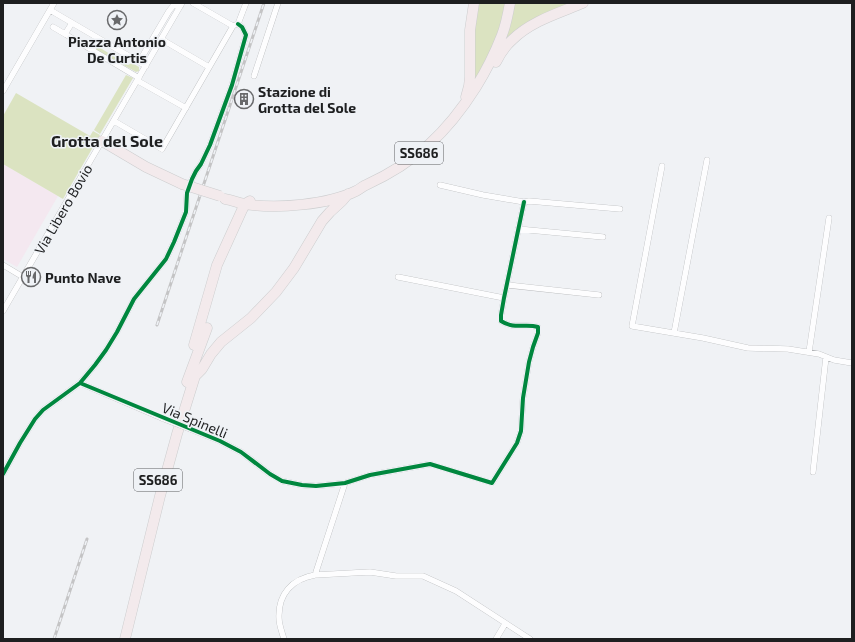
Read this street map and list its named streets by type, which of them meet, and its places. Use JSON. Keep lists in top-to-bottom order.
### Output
{
  "streets": {
    "highway": ["SS686"],
    "street": ["Via Libero Bovio", "Via Spinelli"]
  },
  "crossings": [
    ["SS686", "Via Libero Bovio"]
  ],
  "districts": ["Grotta del Sole"],
  "places": {
    "place": ["Piazza Antonio De Curtis"],
    "building": ["Stazione di Grotta del Sole"],
    "restaurant": ["Punto Nave"]
  }
}
